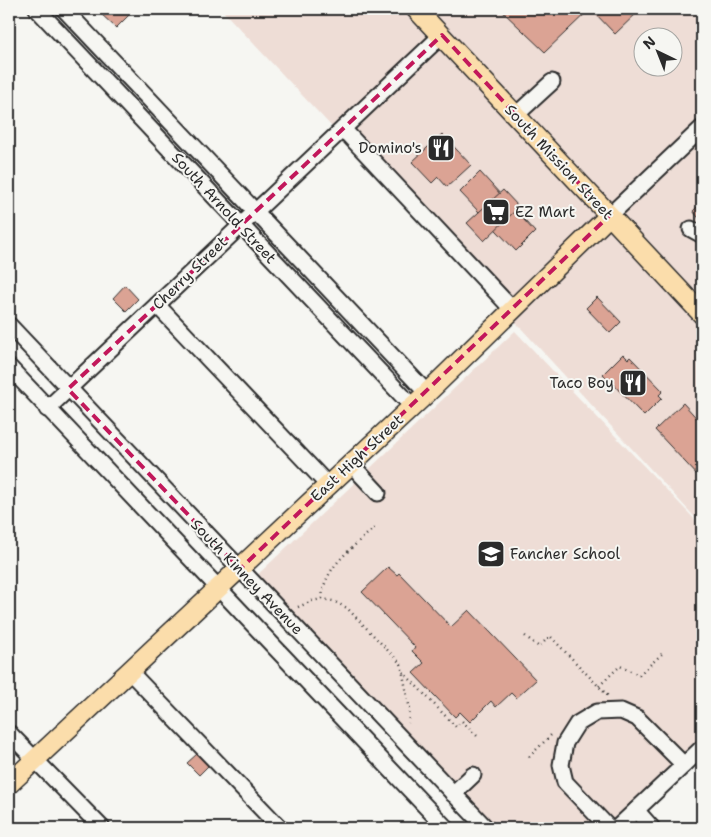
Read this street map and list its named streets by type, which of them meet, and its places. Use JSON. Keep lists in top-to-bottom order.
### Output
{
  "streets": {
    "main road": ["South Mission Street", "East High Street"],
    "street": ["South Arnold Street", "Cherry Street", "South Kinney Avenue"]
  },
  "crossings": [
    ["South Mission Street", "Cherry Street"],
    ["South Mission Street", "East High Street"],
    ["South Arnold Street", "Cherry Street"],
    ["South Arnold Street", "East High Street"],
    ["Cherry Street", "South Kinney Avenue"],
    ["East High Street", "South Kinney Avenue"]
  ],
  "places": {
    "restaurant": ["Domino's", "Taco Boy"],
    "supermarket": ["EZ Mart"],
    "school or university": ["Fancher School"]
  },
  "north": "top left"
}
